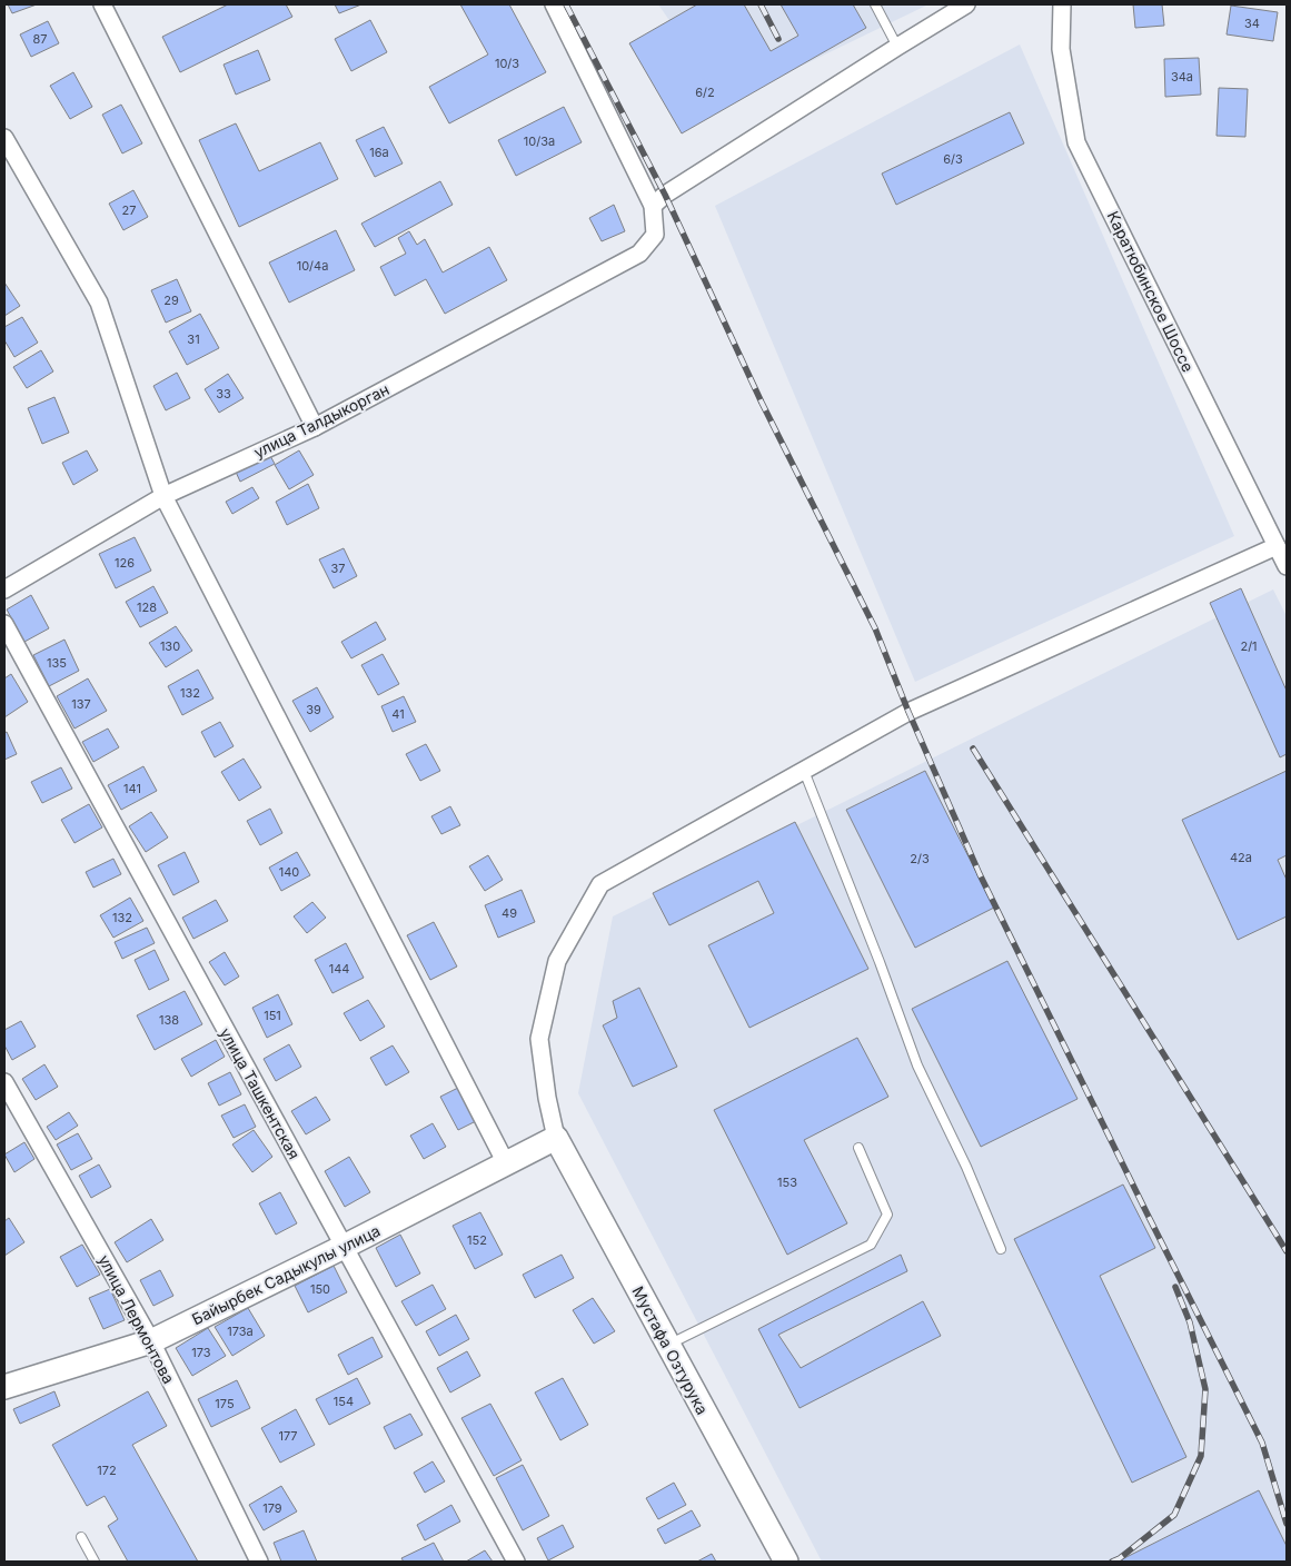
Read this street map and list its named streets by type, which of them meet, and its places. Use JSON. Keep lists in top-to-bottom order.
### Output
{
  "streets": {
    "street": [
      "Каратюбинское Шоссе",
      "улица Талдыкорган",
      "улица Ташкентская",
      "Байырбек Садыкулы улица",
      "улица Лермонтова",
      "Мустафа Озтурука"
    ]
  },
  "crossings": [
    ["улица Ташкентская", "Байырбек Садыкулы улица"],
    ["Байырбек Садыкулы улица", "улица Лермонтова"],
    ["Байырбек Садыкулы улица", "Мустафа Озтурука"]
  ],
  "house_numbers": [
    "34",
    "87",
    "10/3",
    "34а",
    "6/2",
    "10/3а",
    "16а",
    "6/3",
    "27",
    "10/4а",
    "29",
    "31",
    "33",
    "126",
    "37",
    "128",
    "130",
    "2/1",
    "135",
    "132",
    "137",
    "39",
    "41",
    "141",
    "42а",
    "2/3",
    "140",
    "49",
    "132",
    "144",
    "151",
    "138",
    "153",
    "152",
    "150",
    "173а",
    "173",
    "154",
    "175",
    "177",
    "172",
    "179"
  ]
}
